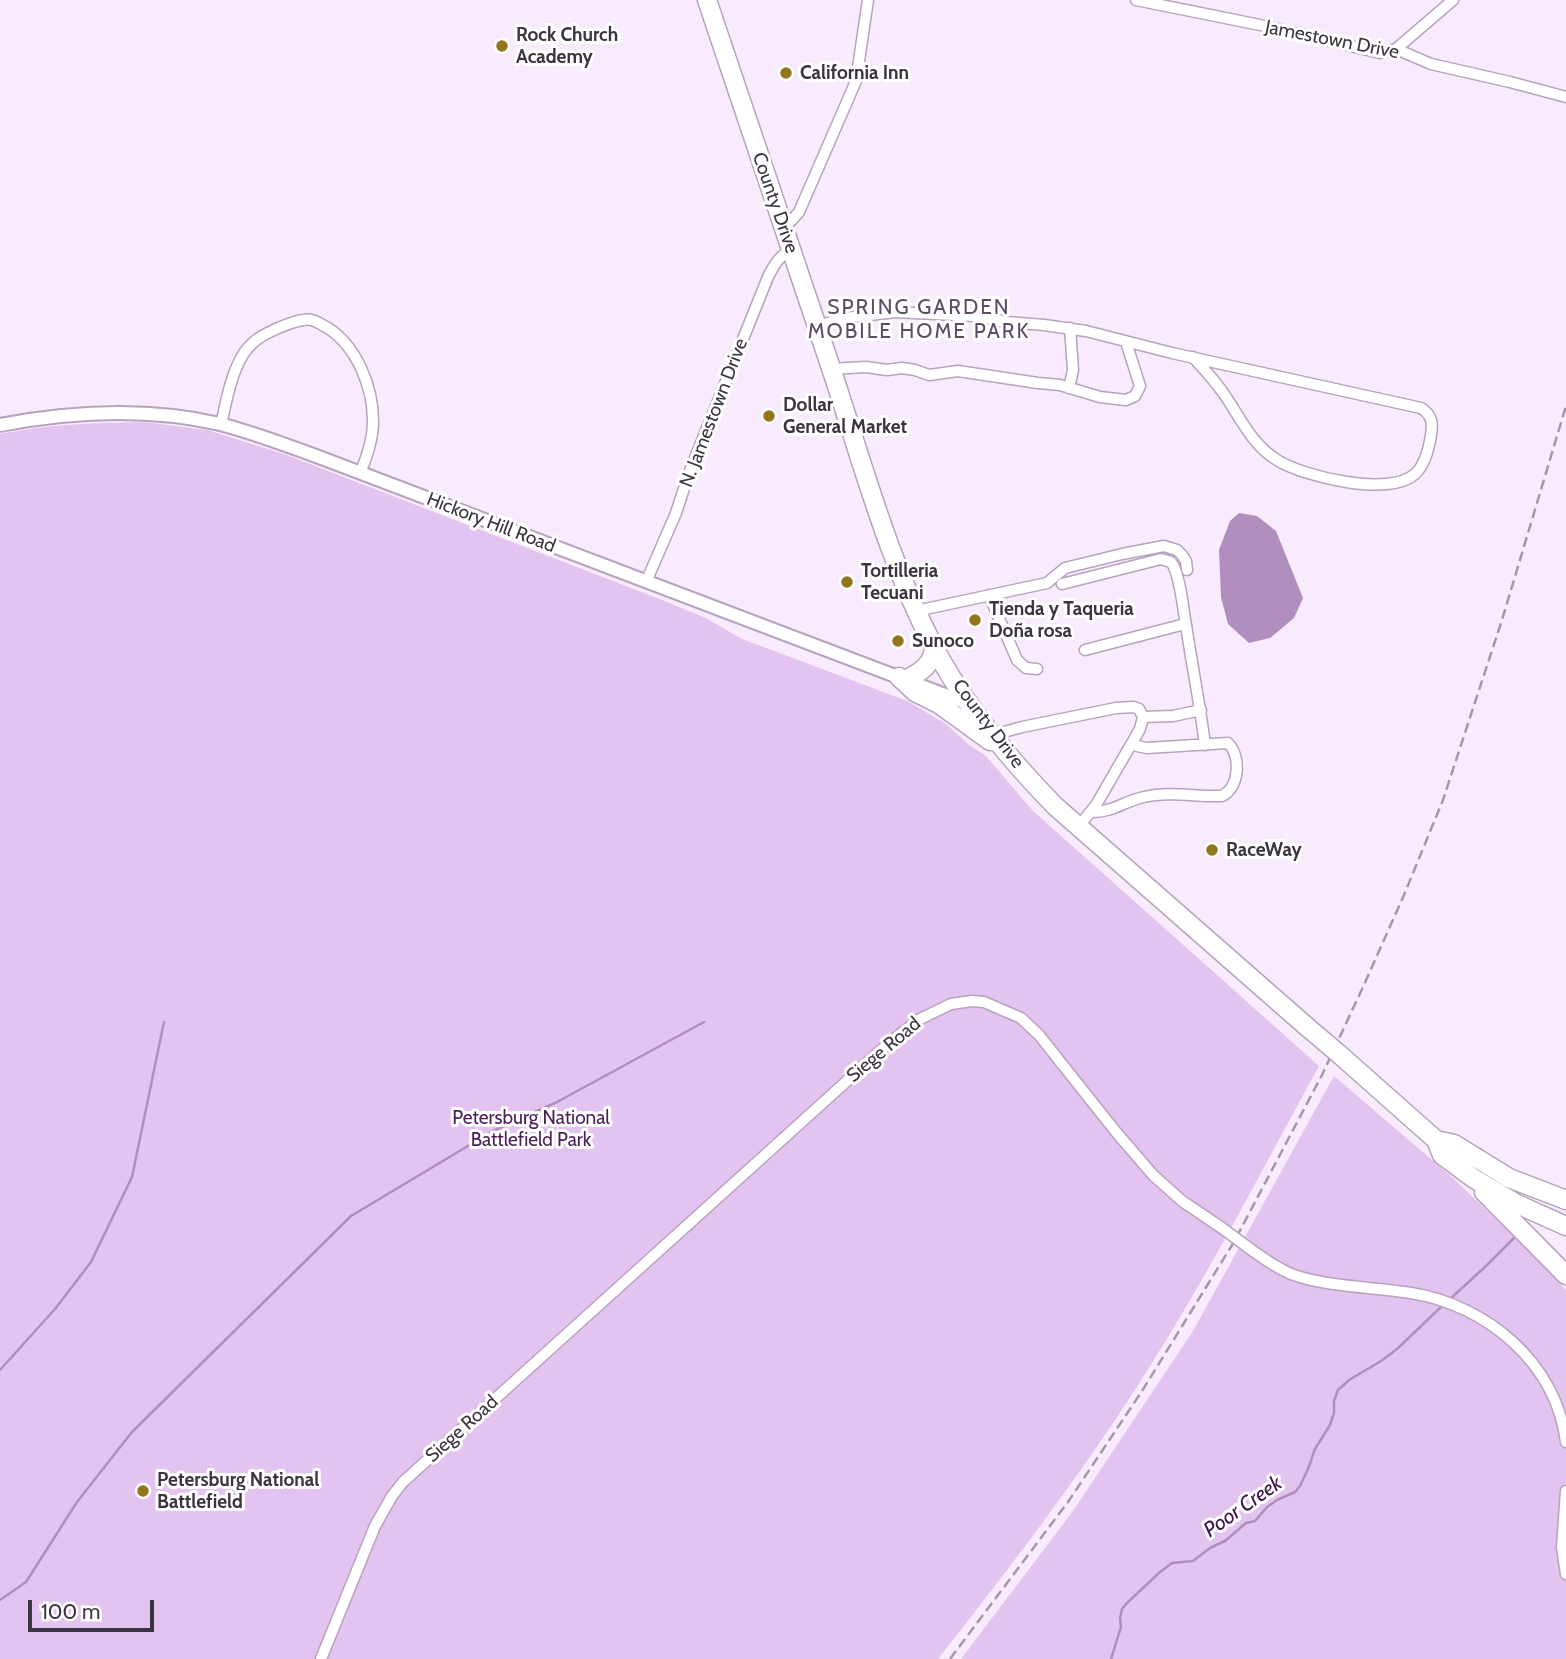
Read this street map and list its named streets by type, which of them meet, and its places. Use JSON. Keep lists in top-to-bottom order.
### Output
{
  "streets": {
    "highway": ["County Drive"],
    "street": [
      "Jamestown Drive",
      "N. Jamestown Drive",
      "Hickory Hill Road",
      "Siege Road"
    ]
  },
  "crossings": [
    ["County Drive", "N. Jamestown Drive"],
    ["County Drive", "Hickory Hill Road"],
    ["N. Jamestown Drive", "Hickory Hill Road"]
  ],
  "districts": ["SPRING GARDEN MOBILE HOME PARK"],
  "water": ["Poor Creek"],
  "parks": ["Petersburg National Battlefield Park"],
  "places": [
    "Rock Church Academy",
    "California Inn",
    "Dollar General Market",
    "Tortilleria Tecuani",
    "Tienda y Taqueria Doña rosa",
    "Sunoco",
    "RaceWay",
    "Petersburg National Battlefield"
  ],
  "scale_bar": "100 m"
}
